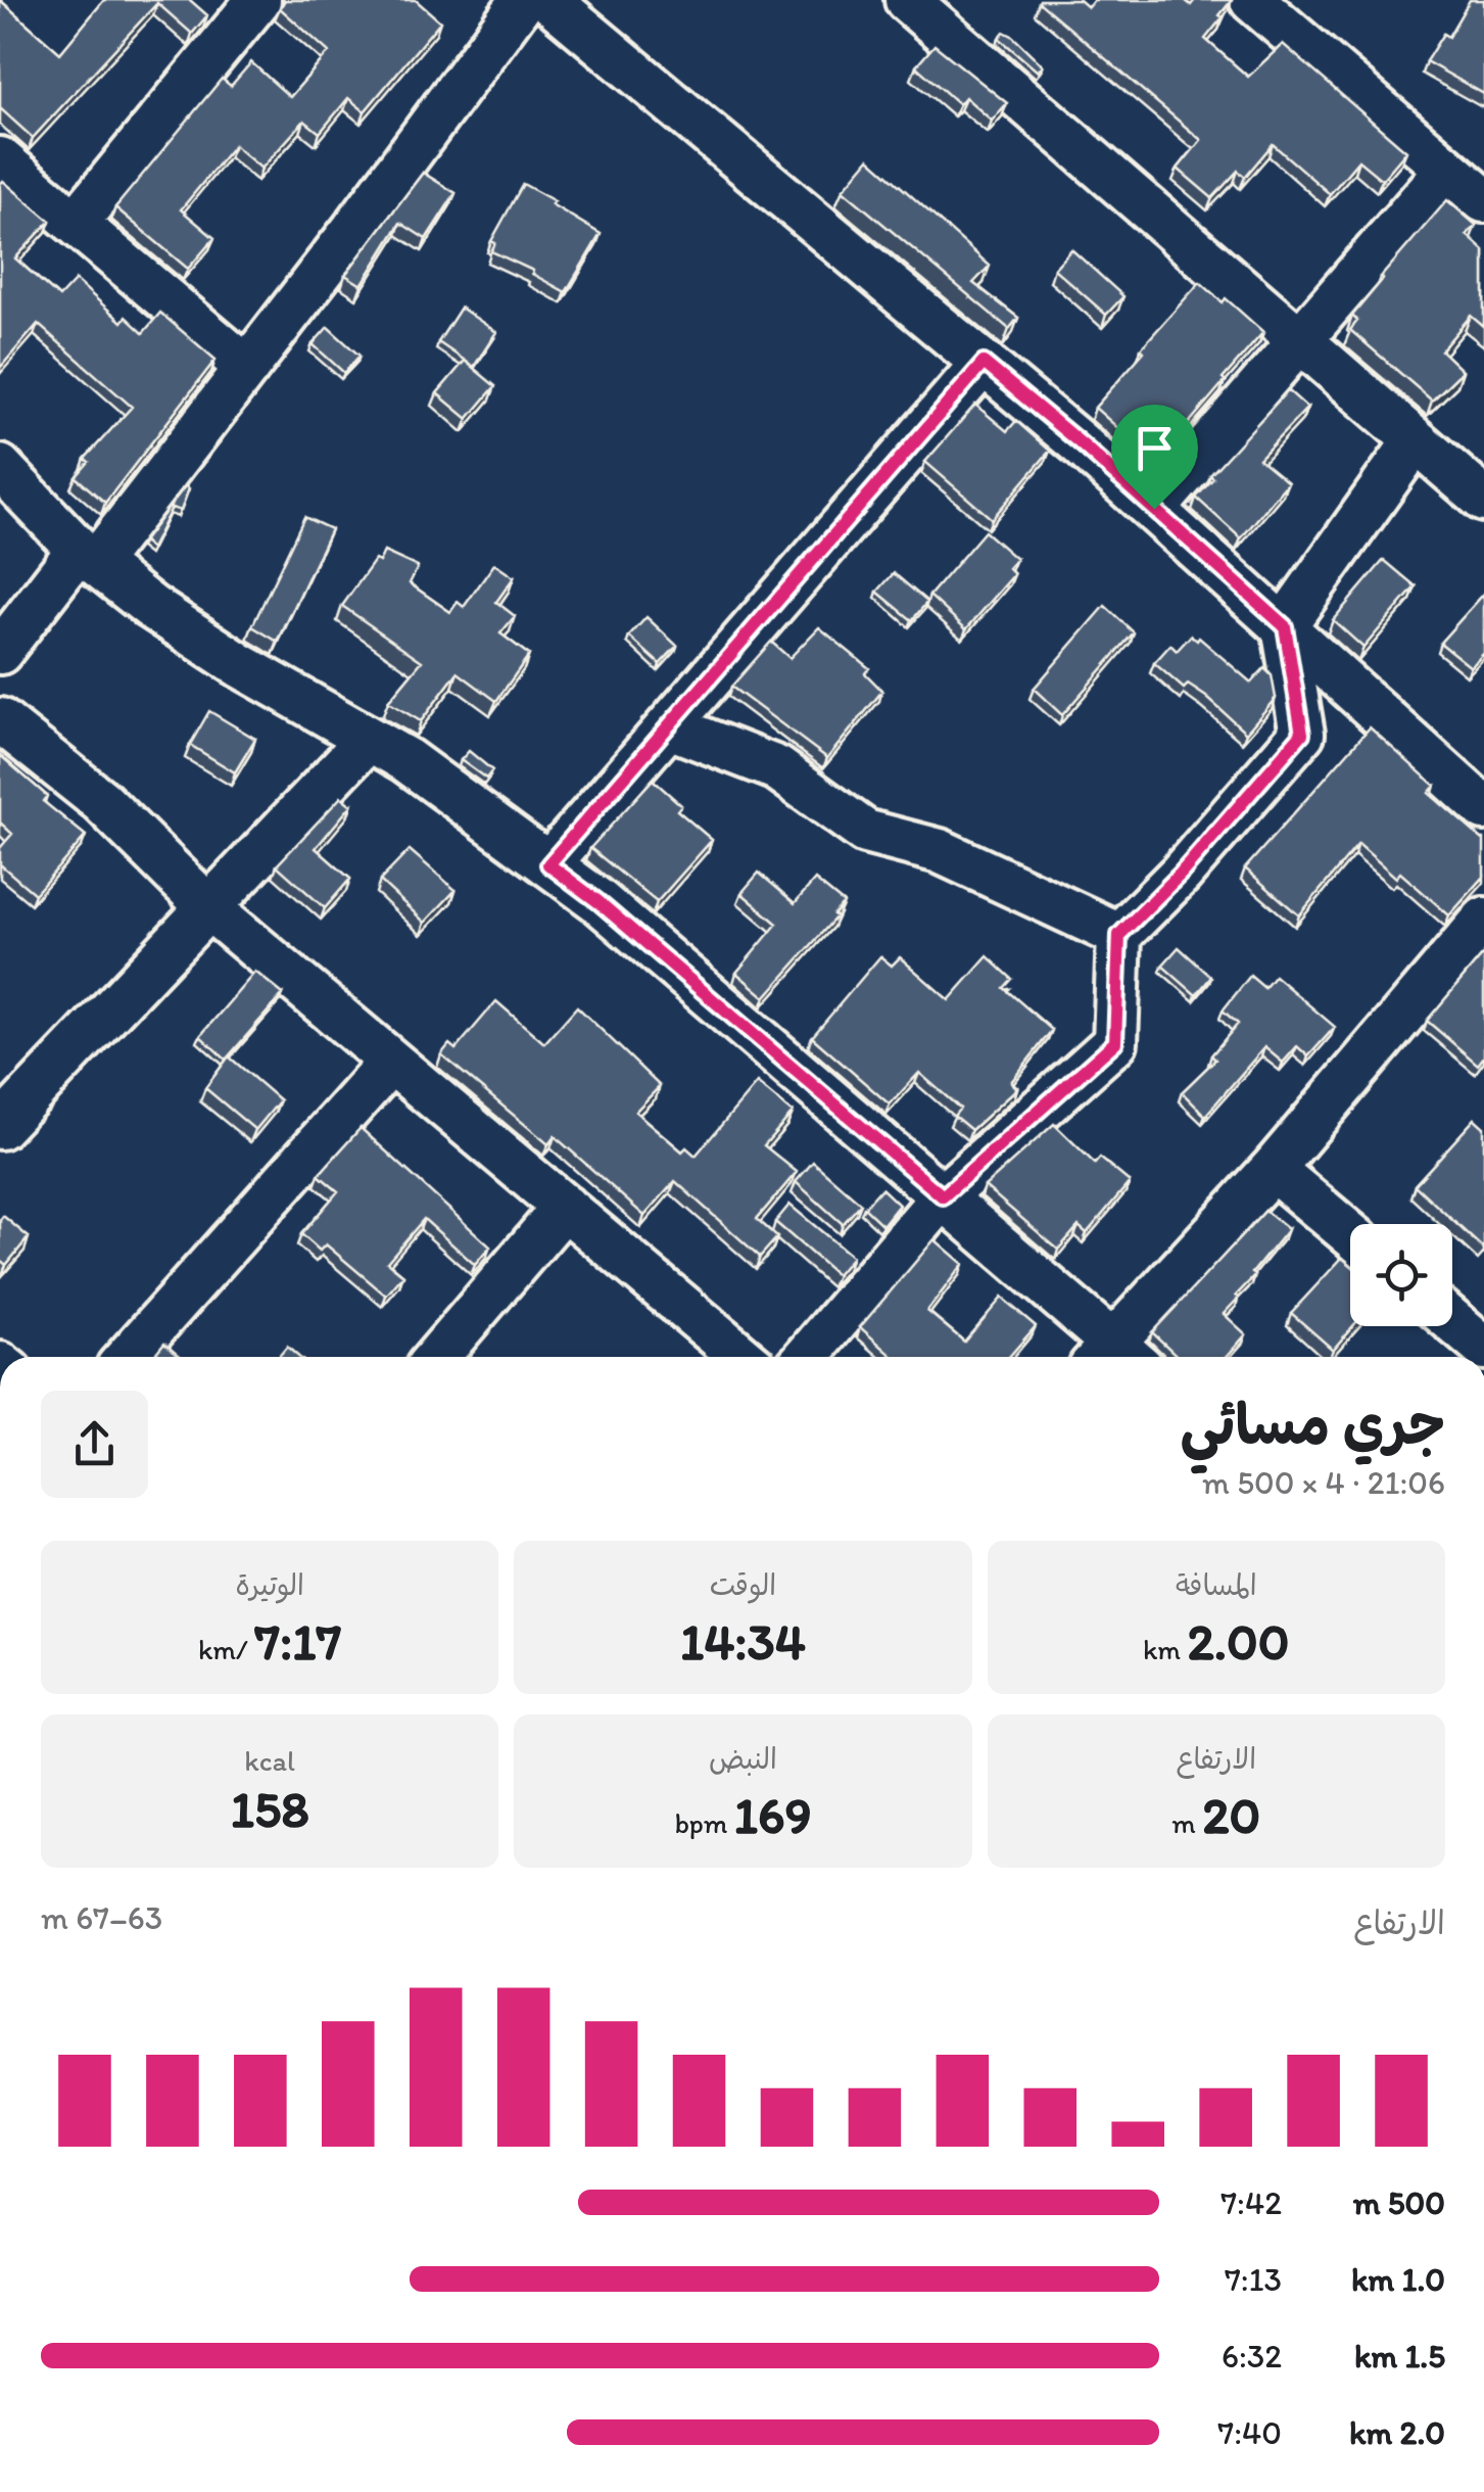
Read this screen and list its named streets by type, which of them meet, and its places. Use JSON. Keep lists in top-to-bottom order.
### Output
{
  "page": {
    "heading": ["جري مسائي", "21:06 · 4 × 500 m"],
    "stats": [
      ["المسافة", "2.00 km"],
      ["الوقت", "14:34"],
      ["الوتيرة", "7:17 /km"],
      ["الارتفاع", "20 m"],
      ["النبض", "169 bpm"],
      ["kcal", "158"]
    ],
    "chart": ["الارتفاع", "63–67 m"],
    "list": [
      {
        "name": "500 m",
        "note": "7:42"
      },
      {
        "name": "1.0 km",
        "note": "7:13"
      },
      {
        "name": "1.5 km",
        "note": "6:32"
      },
      {
        "name": "2.0 km",
        "note": "7:40"
      }
    ]
  }
}
